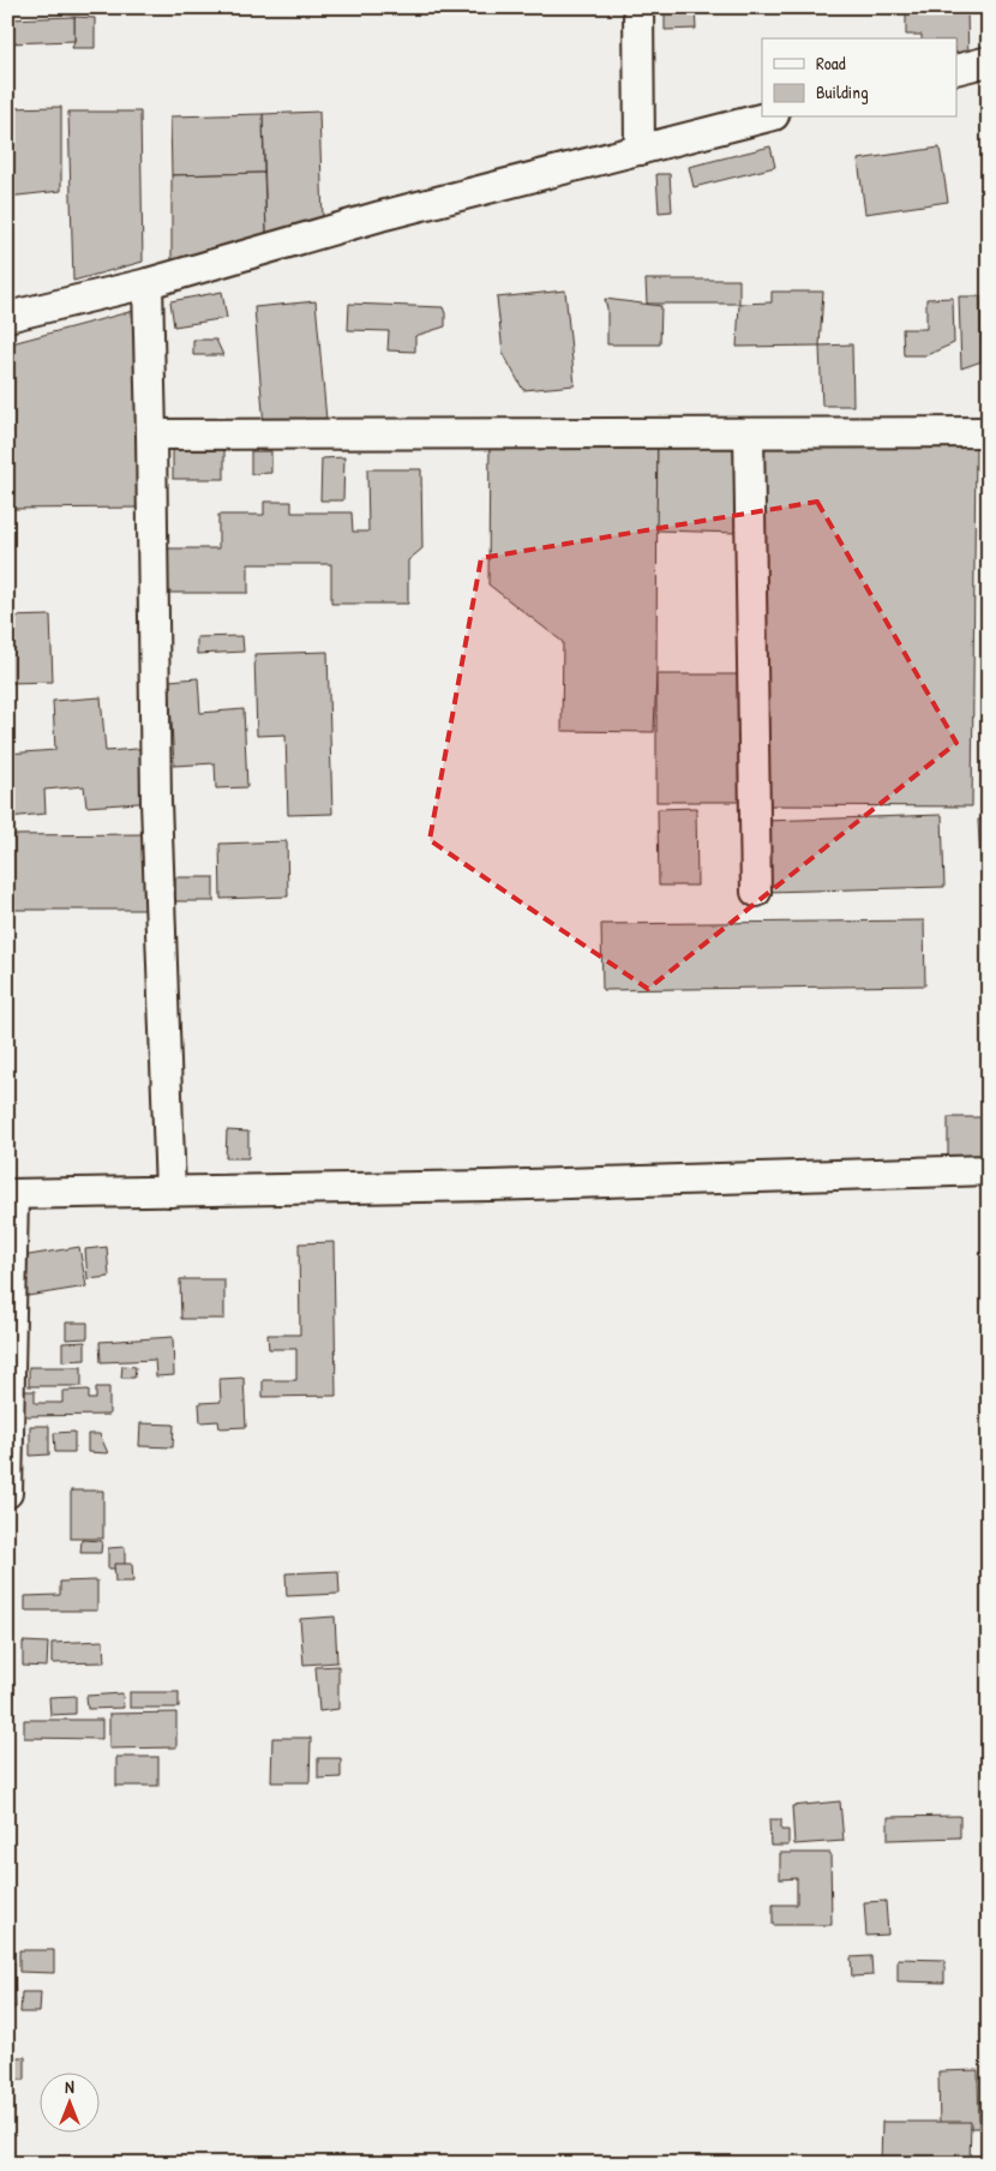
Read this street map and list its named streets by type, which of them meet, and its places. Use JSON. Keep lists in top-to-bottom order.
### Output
{
  "legend": ["Road", "Building"],
  "north": "top"
}
